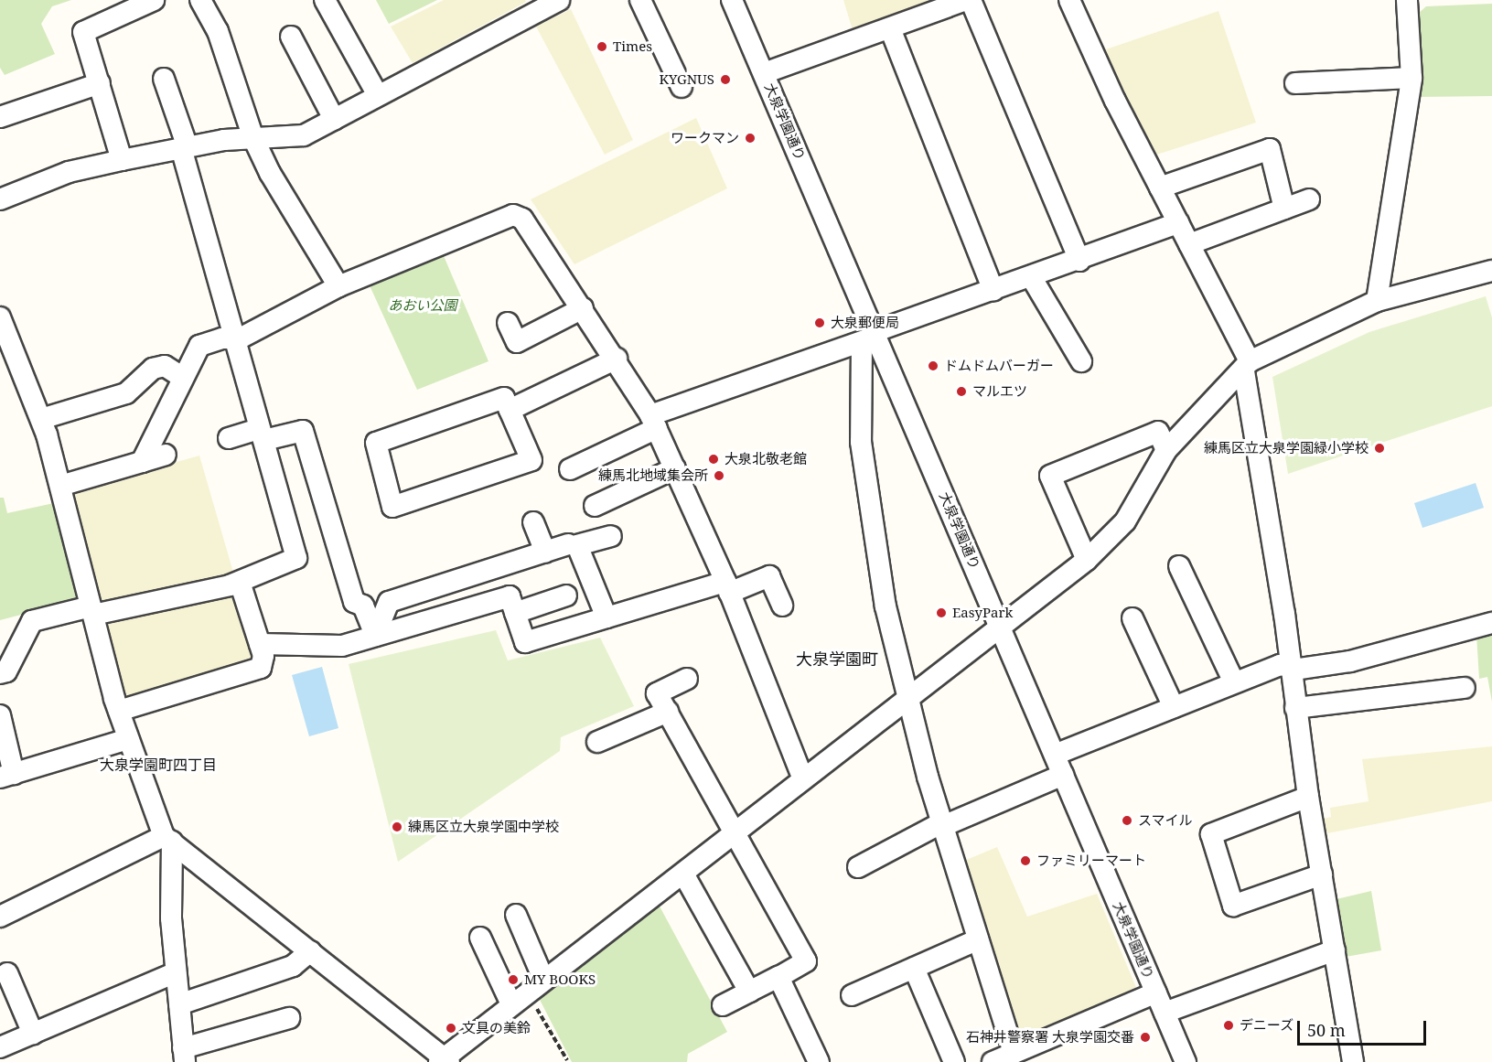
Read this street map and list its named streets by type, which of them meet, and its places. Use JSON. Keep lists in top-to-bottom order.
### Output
{
  "streets": {
    "street": ["大泉学園通り"]
  },
  "districts": ["大泉学園町", "大泉学園町四丁目"],
  "parks": ["あおい公園"],
  "places": [
    "Times",
    "KYGNUS",
    "ワークマン",
    "大泉郵便局",
    "ドムドムバーガー",
    "マルエツ",
    "練馬区立大泉学園緑小学校",
    "大泉北敬老館",
    "練馬北地域集会所",
    "EasyPark",
    "スマイル",
    "練馬区立大泉学園中学校",
    "ファミリーマート",
    "MY BOOKS",
    "デニーズ",
    "文具の美鈴",
    "石神井警察署 大泉学園交番"
  ],
  "scale_bar": "50 m"
}
